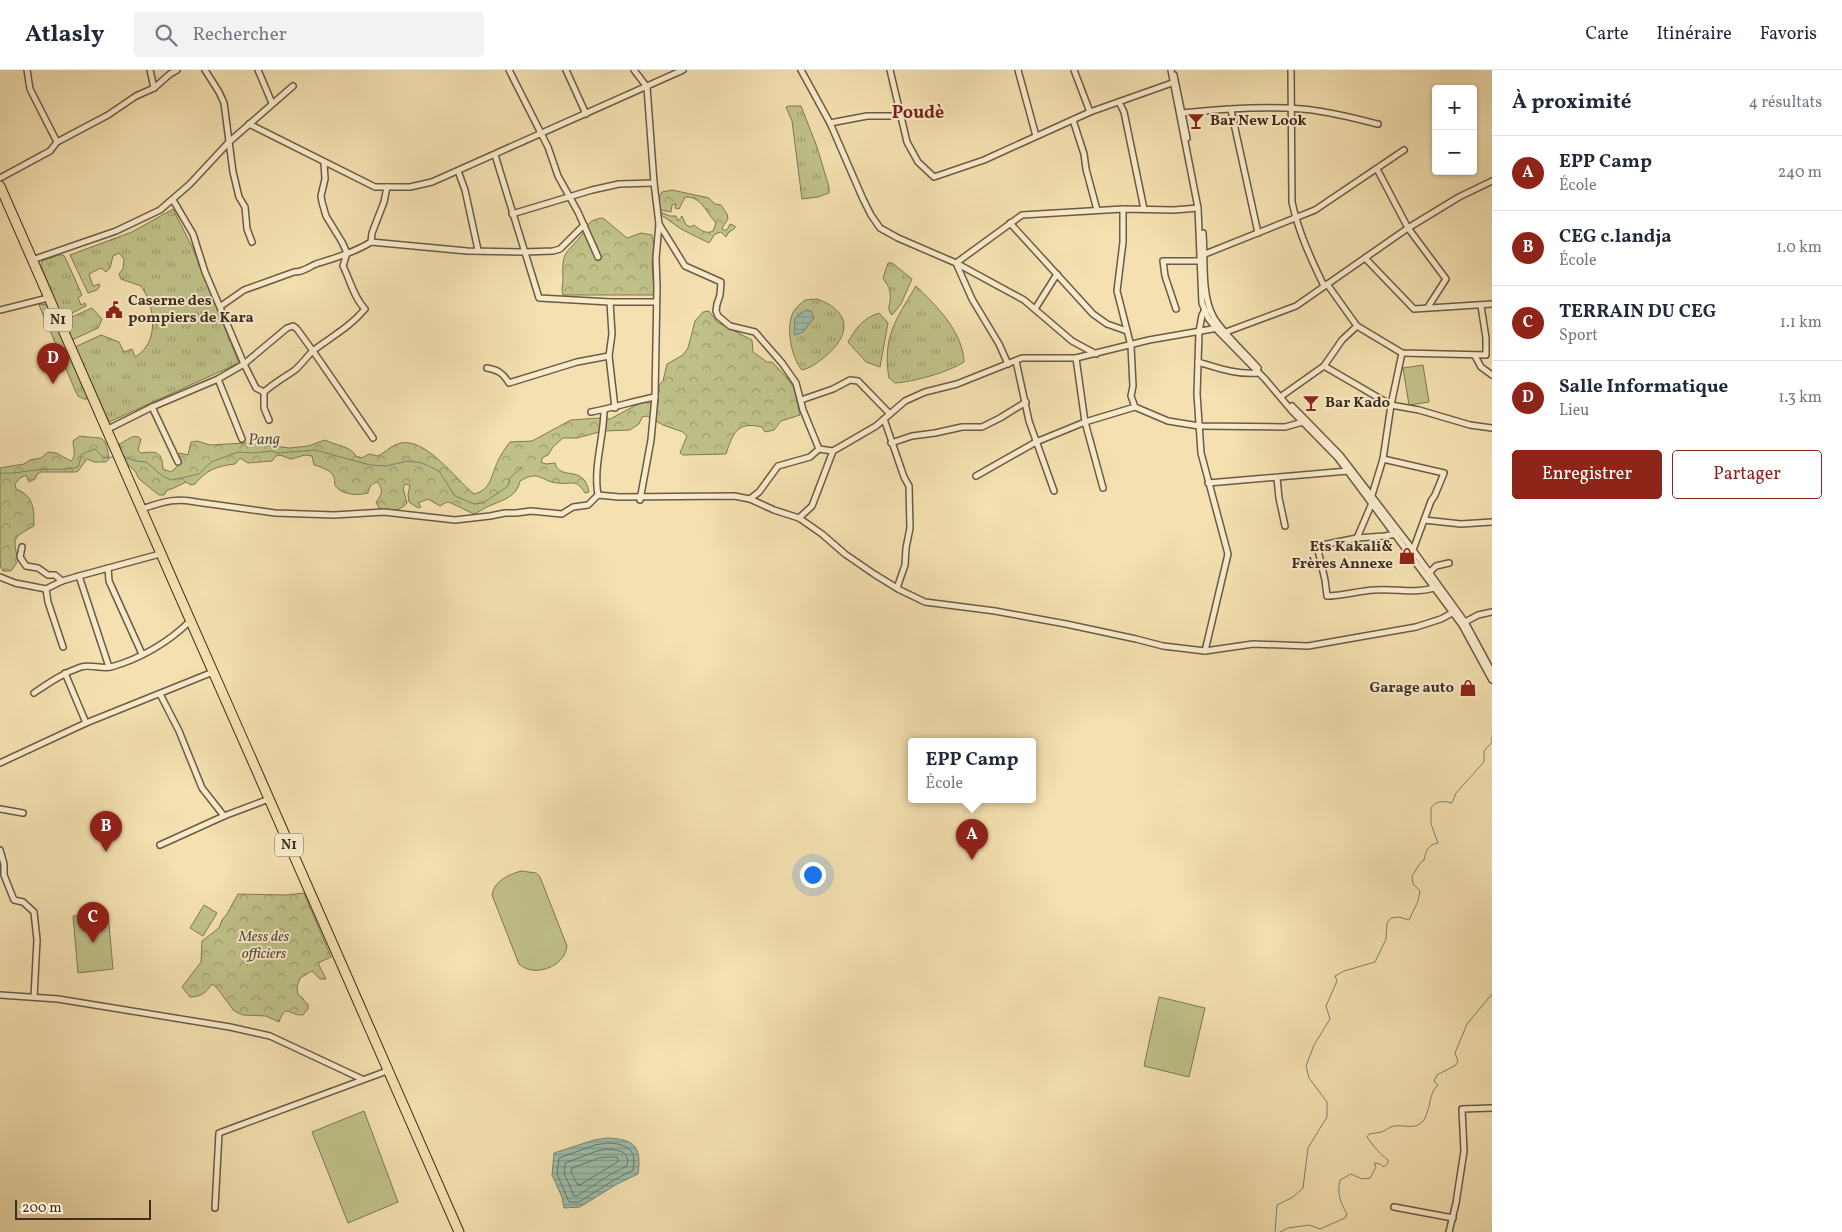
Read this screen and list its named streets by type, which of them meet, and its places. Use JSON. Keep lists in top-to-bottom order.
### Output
{
  "streets": {
    "highway": ["N1"]
  },
  "districts": ["Poudè"],
  "water": ["Pang"],
  "parks": ["Mess des officiers"],
  "places": {
    "bar": ["Bar New Look", "Bar Kado"],
    "public building": ["Caserne des pompiers de Kara"],
    "shop": ["Ets Kakali& Frères Annexe", "Garage auto"]
  },
  "scale_bar": "200 m",
  "page": {
    "header": "Atlasly",
    "search": "Rechercher",
    "nav": ["Carte", "Itinéraire", "Favoris"],
    "heading": ["À proximité", "4 résultats"],
    "map_buttons": ["+", "−"],
    "list": [
      {
        "mark": "A",
        "name": "EPP Camp",
        "note": "École",
        "value": "240 m"
      },
      {
        "mark": "B",
        "name": "CEG c.landja",
        "note": "École",
        "value": "1.0 km"
      },
      {
        "mark": "C",
        "name": "TERRAIN DU CEG",
        "note": "Sport",
        "value": "1.1 km"
      },
      {
        "mark": "D",
        "name": "Salle Informatique",
        "note": "Lieu",
        "value": "1.3 km"
      }
    ],
    "pins": [
      "D",
      "B",
      "A",
      "C"
    ],
    "buttons": ["Enregistrer", "Partager"],
    "popup": ["EPP Camp", "École"],
    "scale": "200 m"
  }
}
